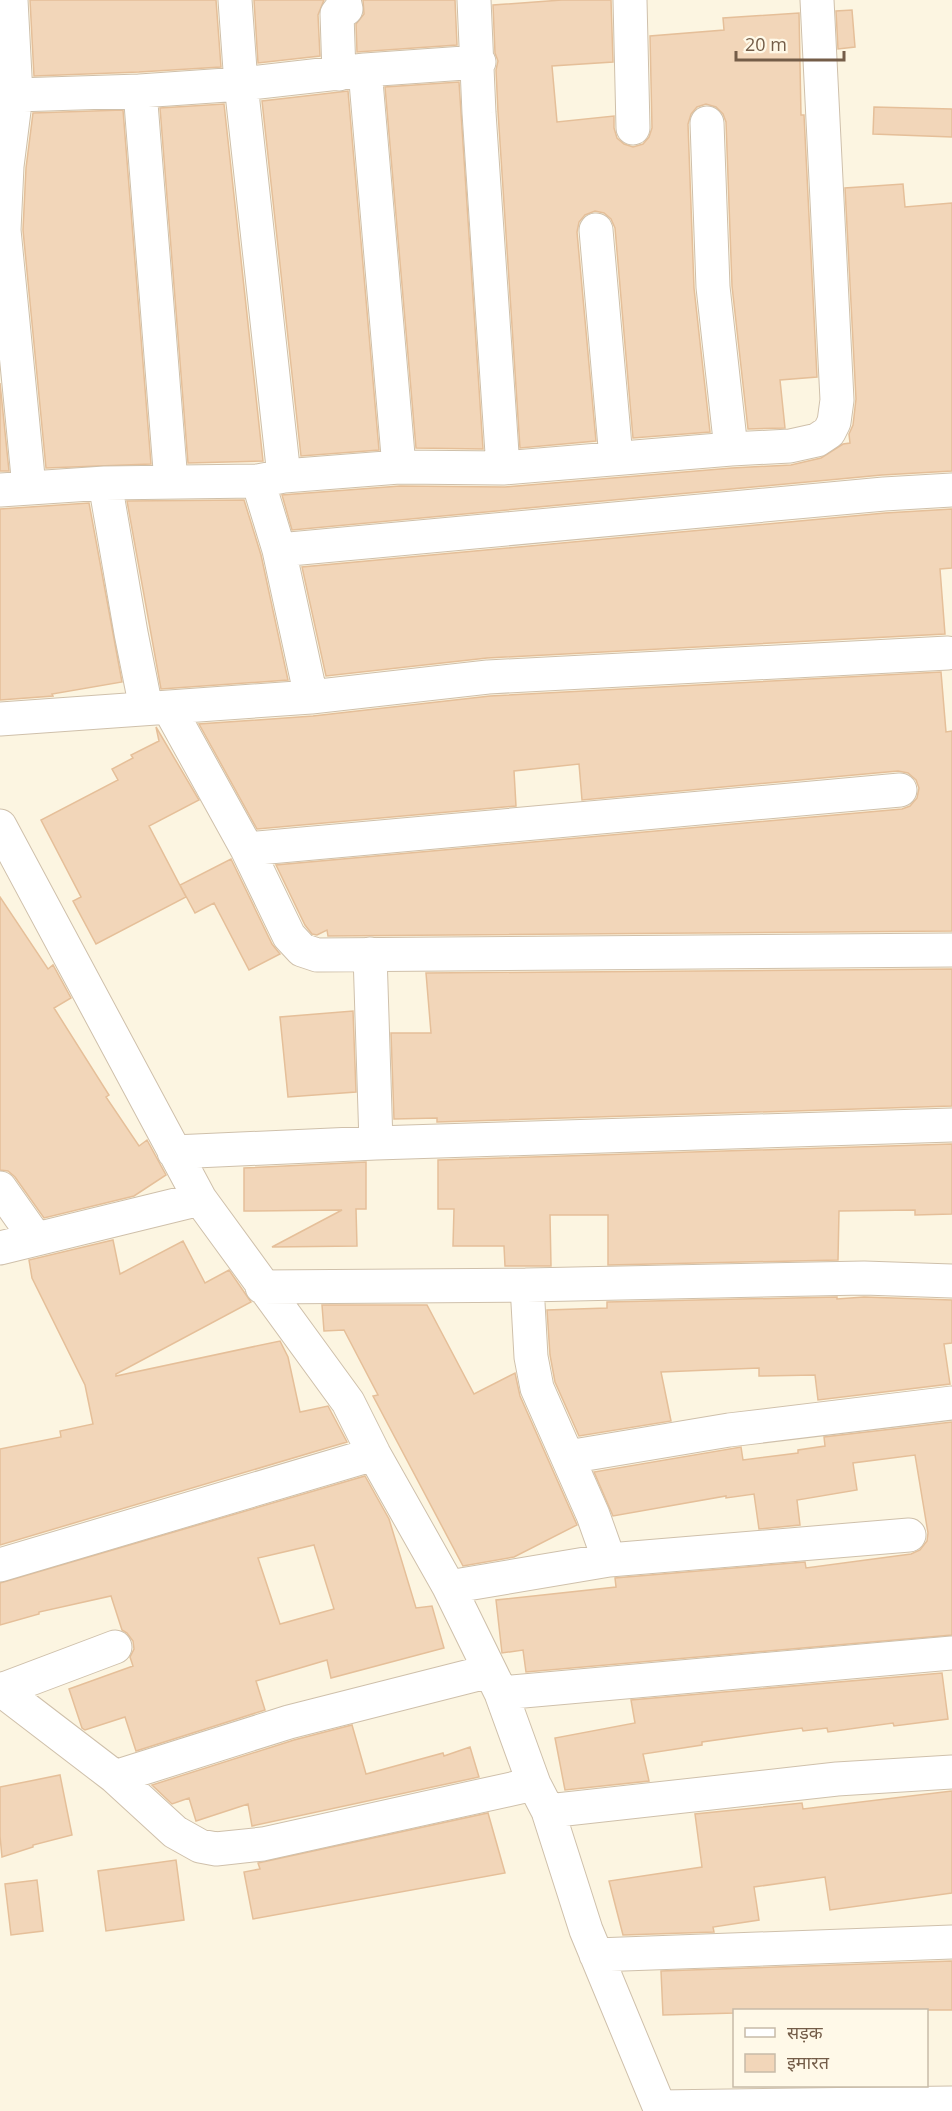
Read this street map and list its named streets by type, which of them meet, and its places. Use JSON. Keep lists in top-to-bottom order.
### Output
{
  "legend": ["सड़क", "इमारत"],
  "scale_bar": "20 m"
}
